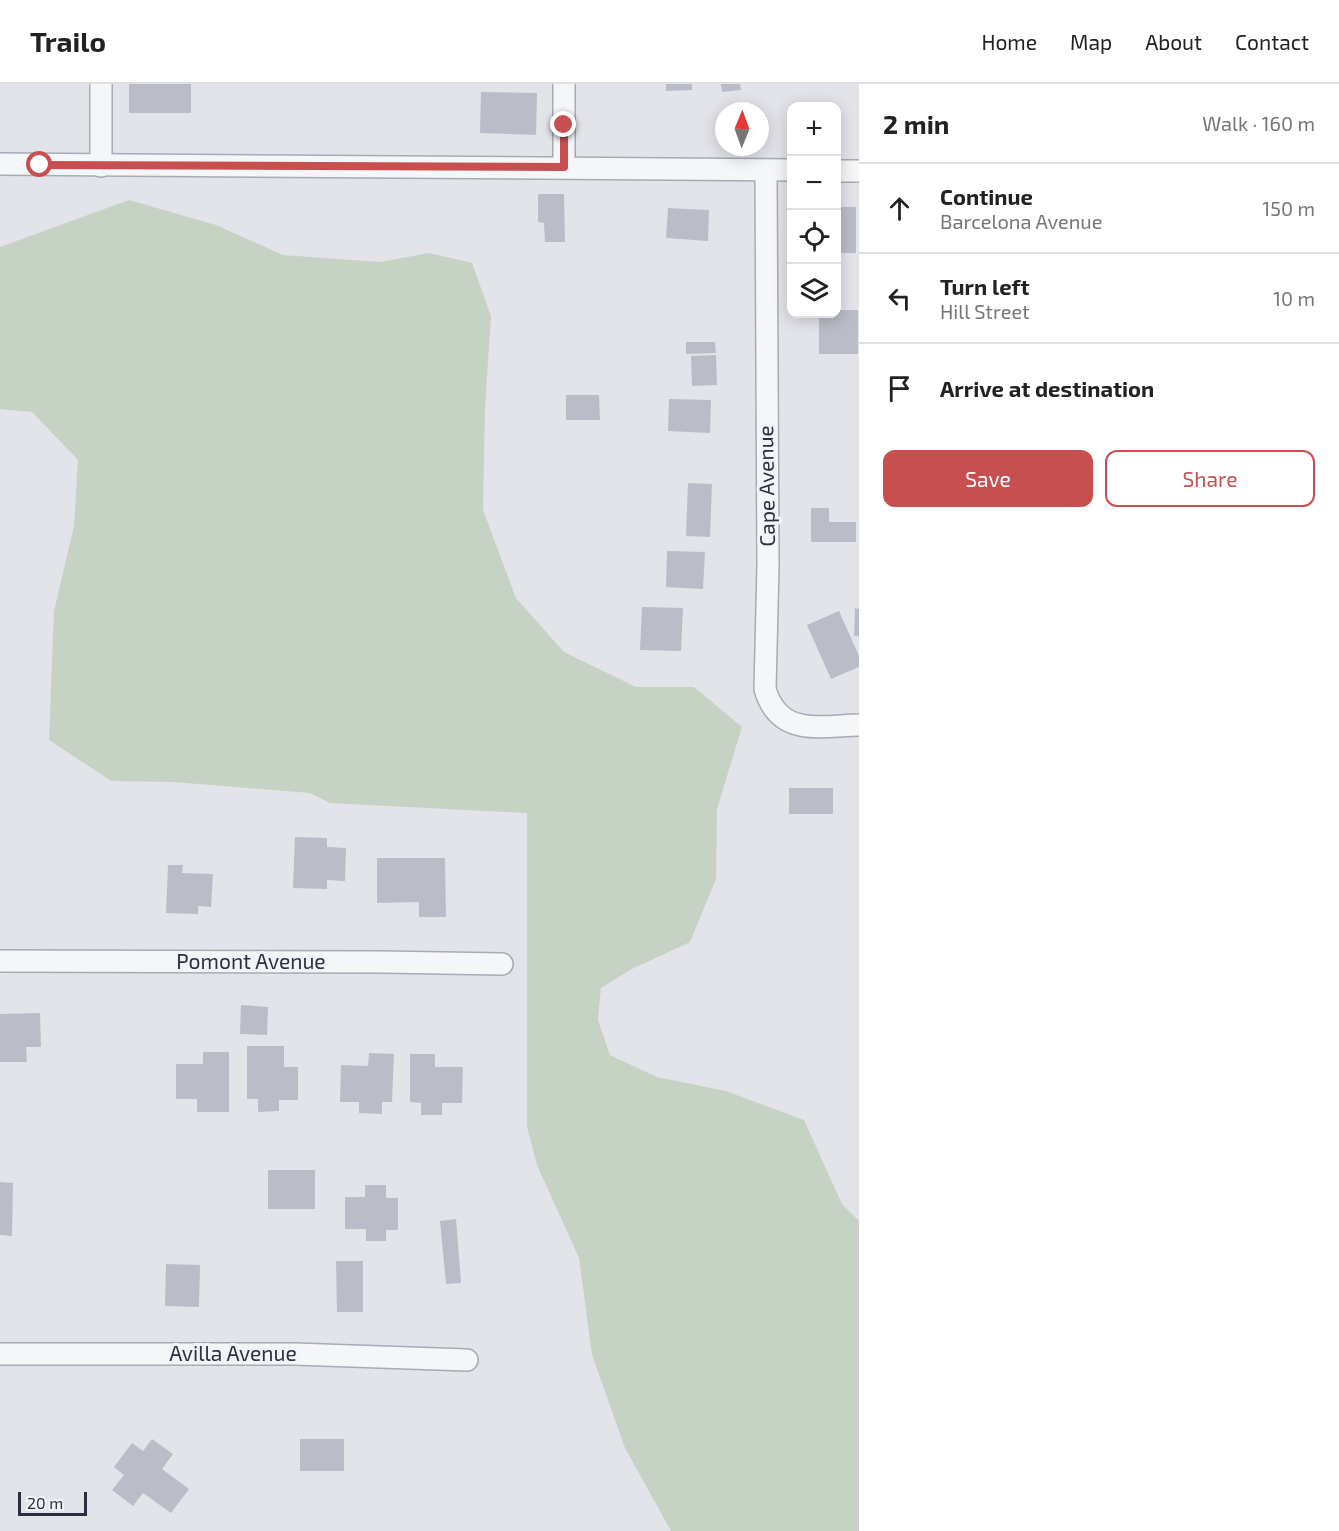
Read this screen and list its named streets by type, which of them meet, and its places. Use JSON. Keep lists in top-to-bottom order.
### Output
{
  "streets": {
    "street": ["Cape Avenue", "Pomont Avenue", "Avilla Avenue"]
  },
  "scale_bar": "20 m",
  "north": "top",
  "page": {
    "header": "Trailo",
    "nav": [
      "Home",
      "Map",
      "About",
      "Contact"
    ],
    "heading": ["2 min", "Walk · 160 m"],
    "map_buttons": ["+", "−"],
    "list": [
      ["Continue", "Barcelona Avenue", "150 m"],
      ["Turn left", "Hill Street", "10 m"],
      "Arrive at destination"
    ],
    "buttons": ["Save", "Share"],
    "scale": "20 m"
  }
}
